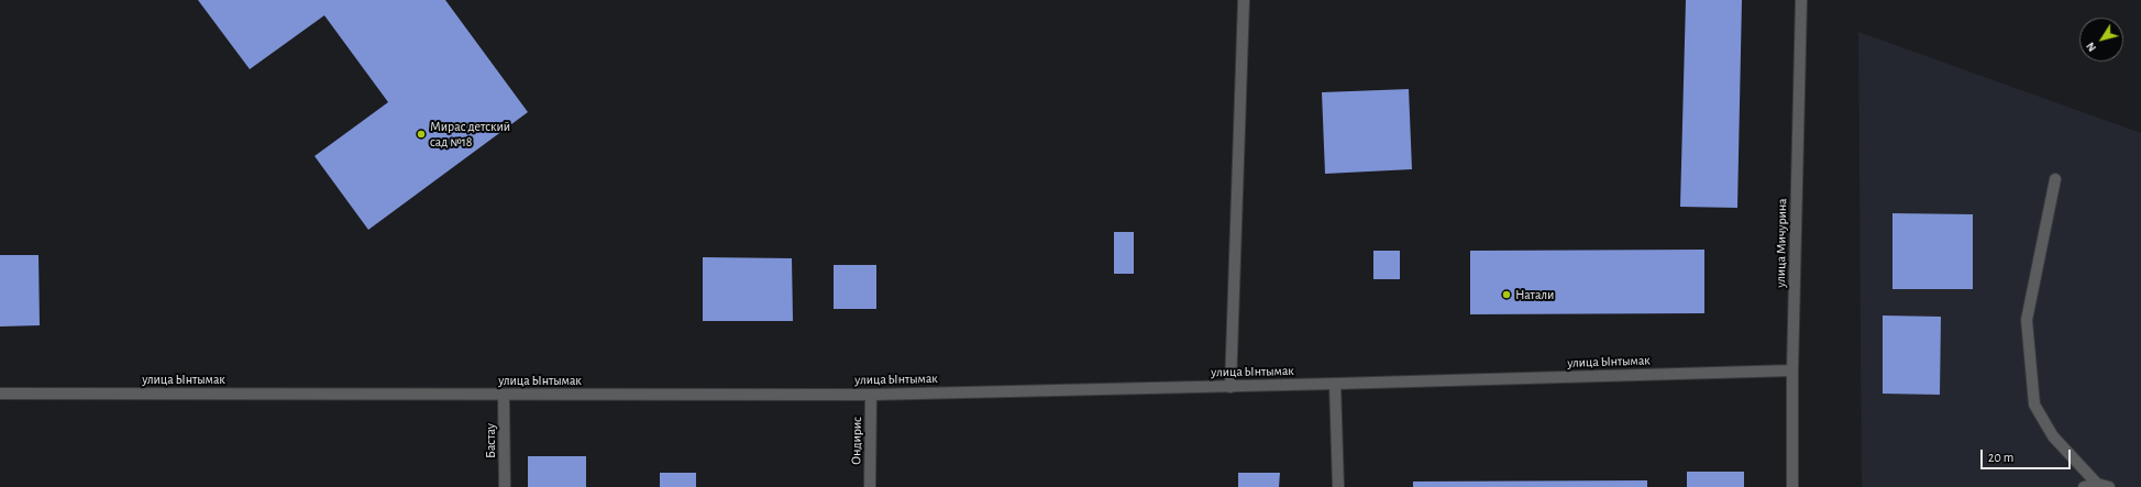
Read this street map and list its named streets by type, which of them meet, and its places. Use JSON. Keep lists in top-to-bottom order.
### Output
{
  "streets": {
    "street": [
      "улица Мичурина",
      "улица Ынтымак",
      "Бастау",
      "Ондирис"
    ]
  },
  "crossings": [
    ["улица Мичурина", "улица Ынтымак"],
    ["улица Ынтымак", "Бастау"],
    ["улица Ынтымак", "Ондирис"]
  ],
  "places": ["Мирас детский сад №18", "Натали"],
  "scale_bar": "20 m",
  "north": "bottom left"
}
